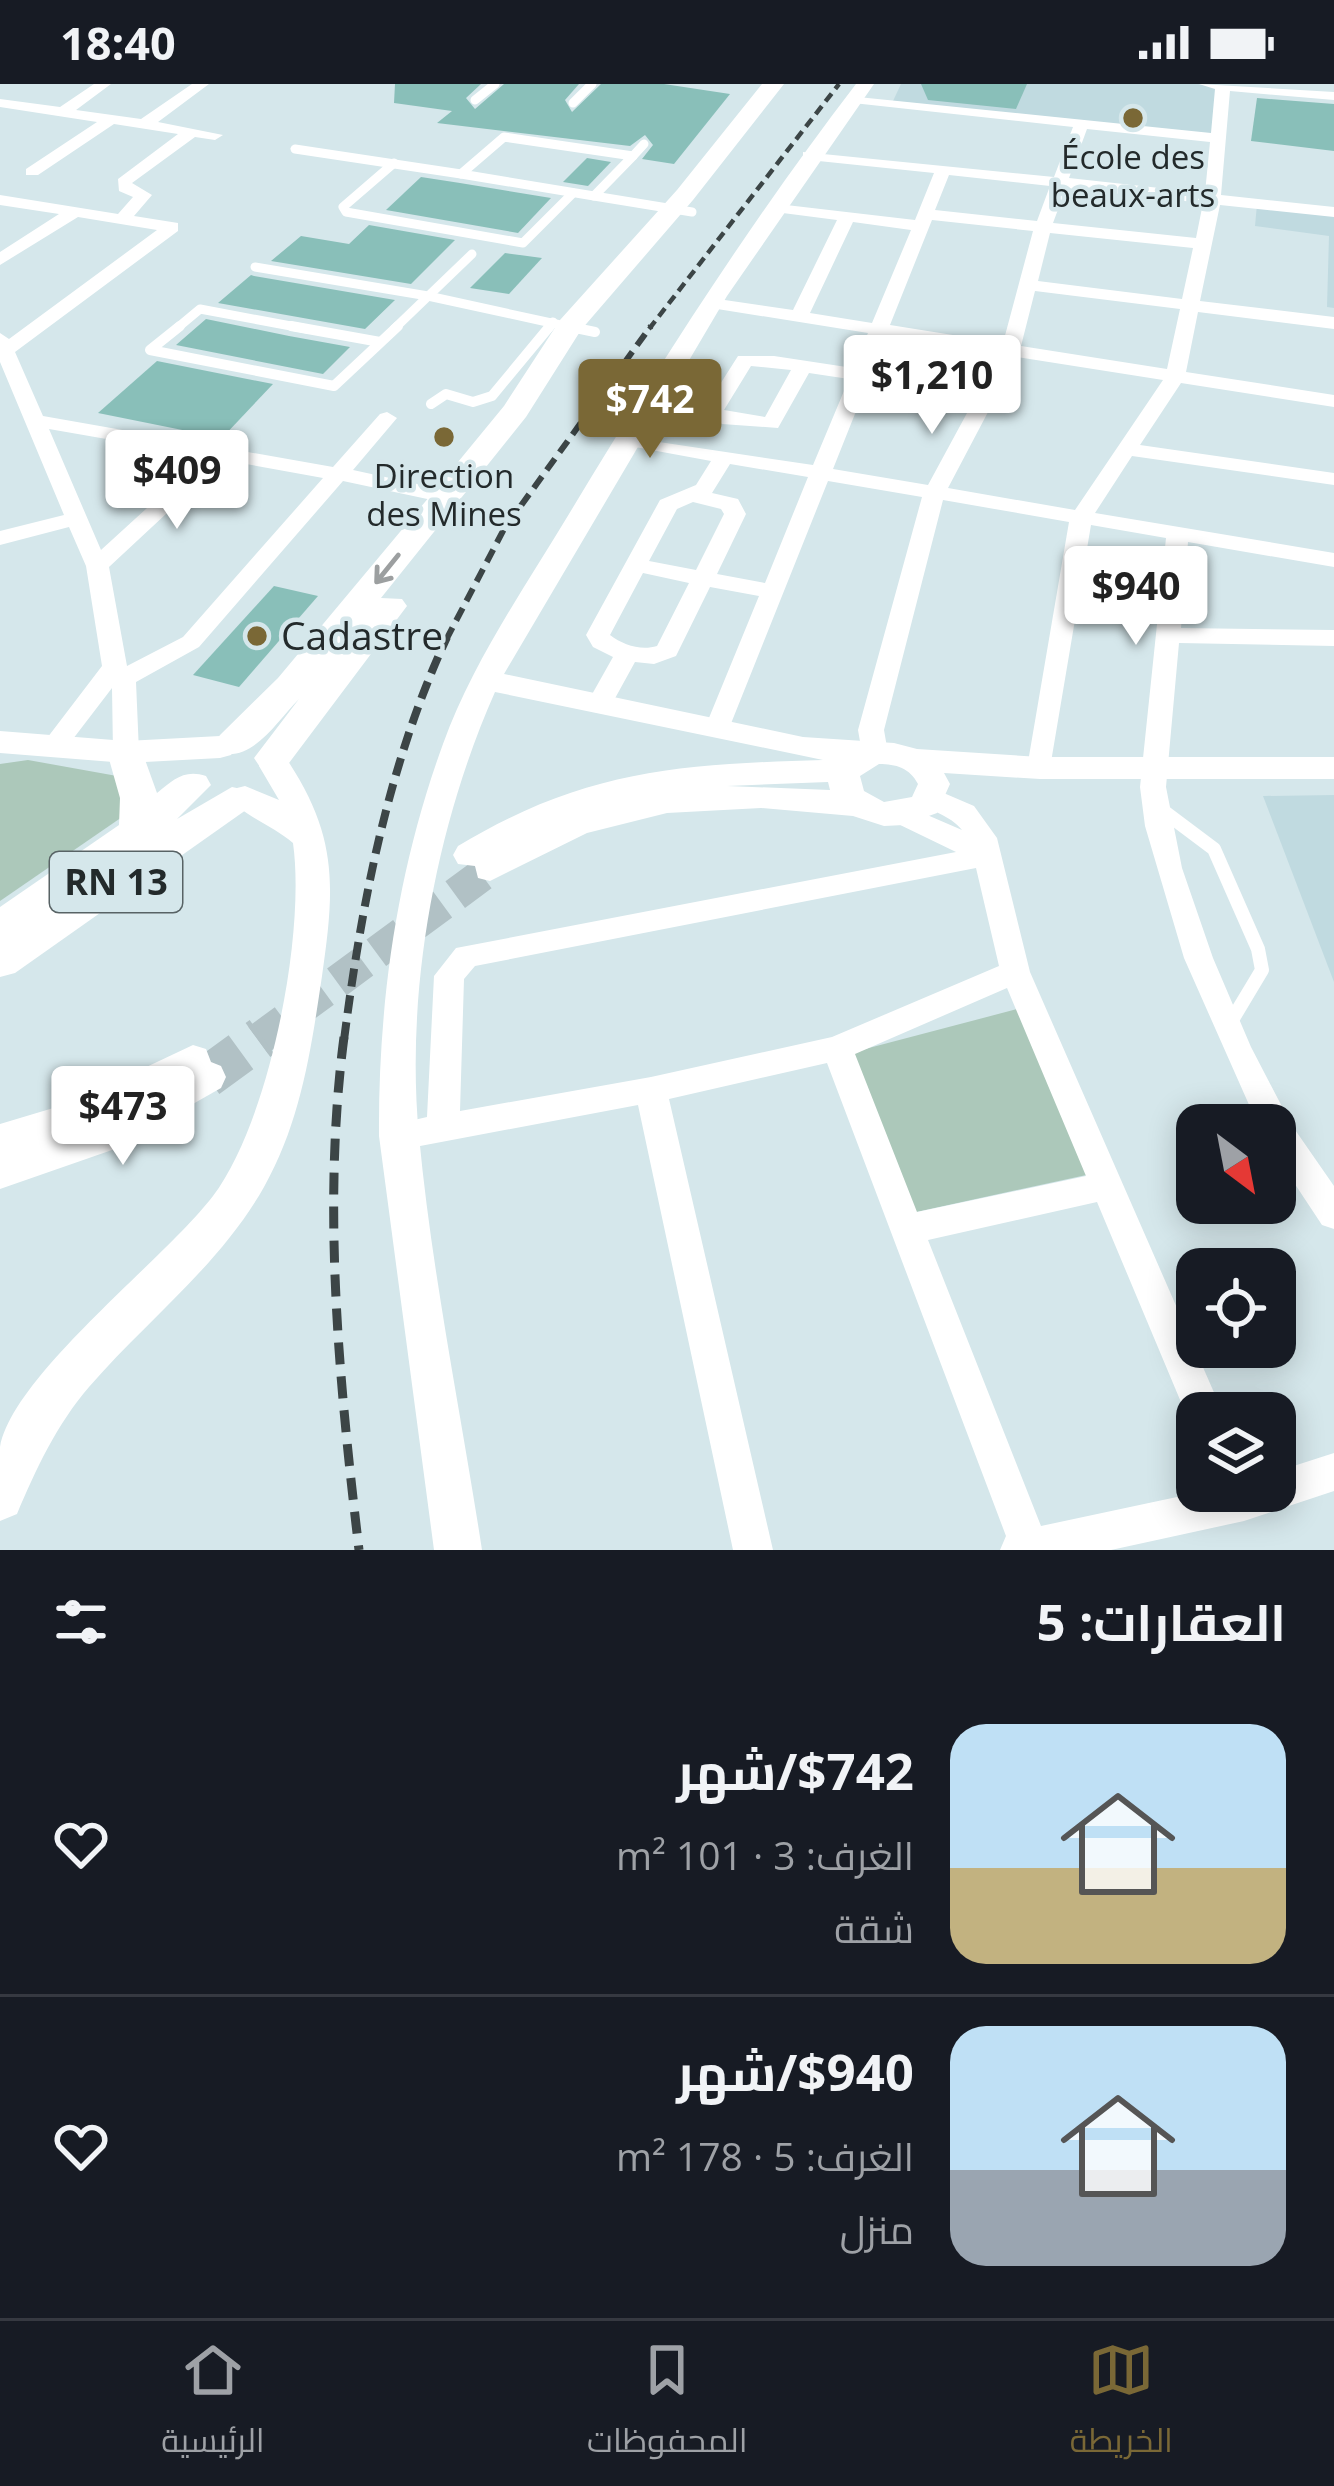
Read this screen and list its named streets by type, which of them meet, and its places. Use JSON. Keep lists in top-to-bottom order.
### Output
{
  "streets": {
    "main road": ["RN 13"]
  },
  "places": ["École des beaux-arts", "Direction des Mines", "Cadastre"],
  "north": "bottom right",
  "page": {
    "status": "18:40",
    "price": [
      "$1,210",
      "$742",
      "$409",
      "$940",
      "$473"
    ],
    "heading": "العقارات: 5",
    "list": [
      {
        "name": "$742/شهر",
        "note": "الغرف: 3 · 101 m² · شقة"
      },
      {
        "name": "$940/شهر",
        "note": "الغرف: 5 · 178 m² · منزل"
      }
    ],
    "tabs": ["الخريطة", "المحفوظات", "الرئيسية"]
  }
}
